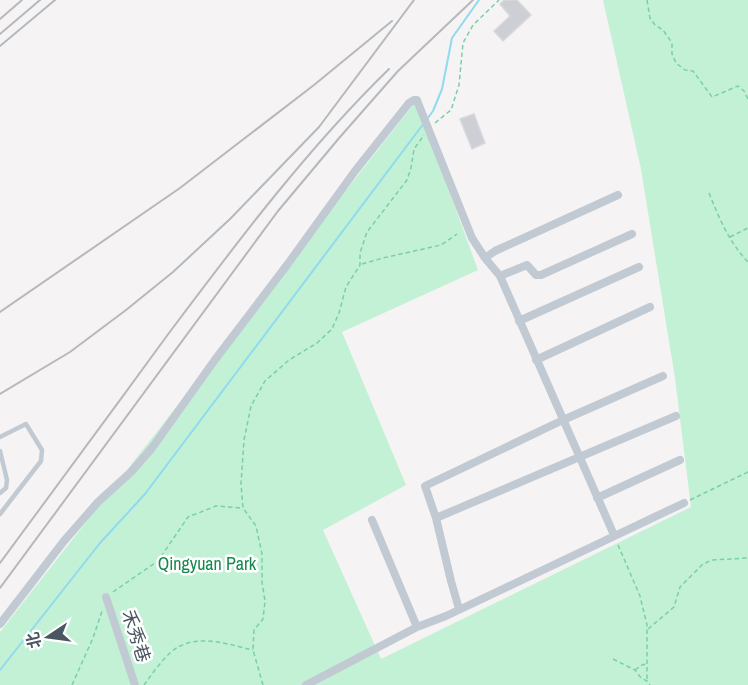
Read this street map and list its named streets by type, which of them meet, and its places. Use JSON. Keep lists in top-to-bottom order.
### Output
{
  "streets": {
    "street": ["禾秀巷"]
  },
  "parks": ["Qingyuan Park"],
  "north": "left"
}
